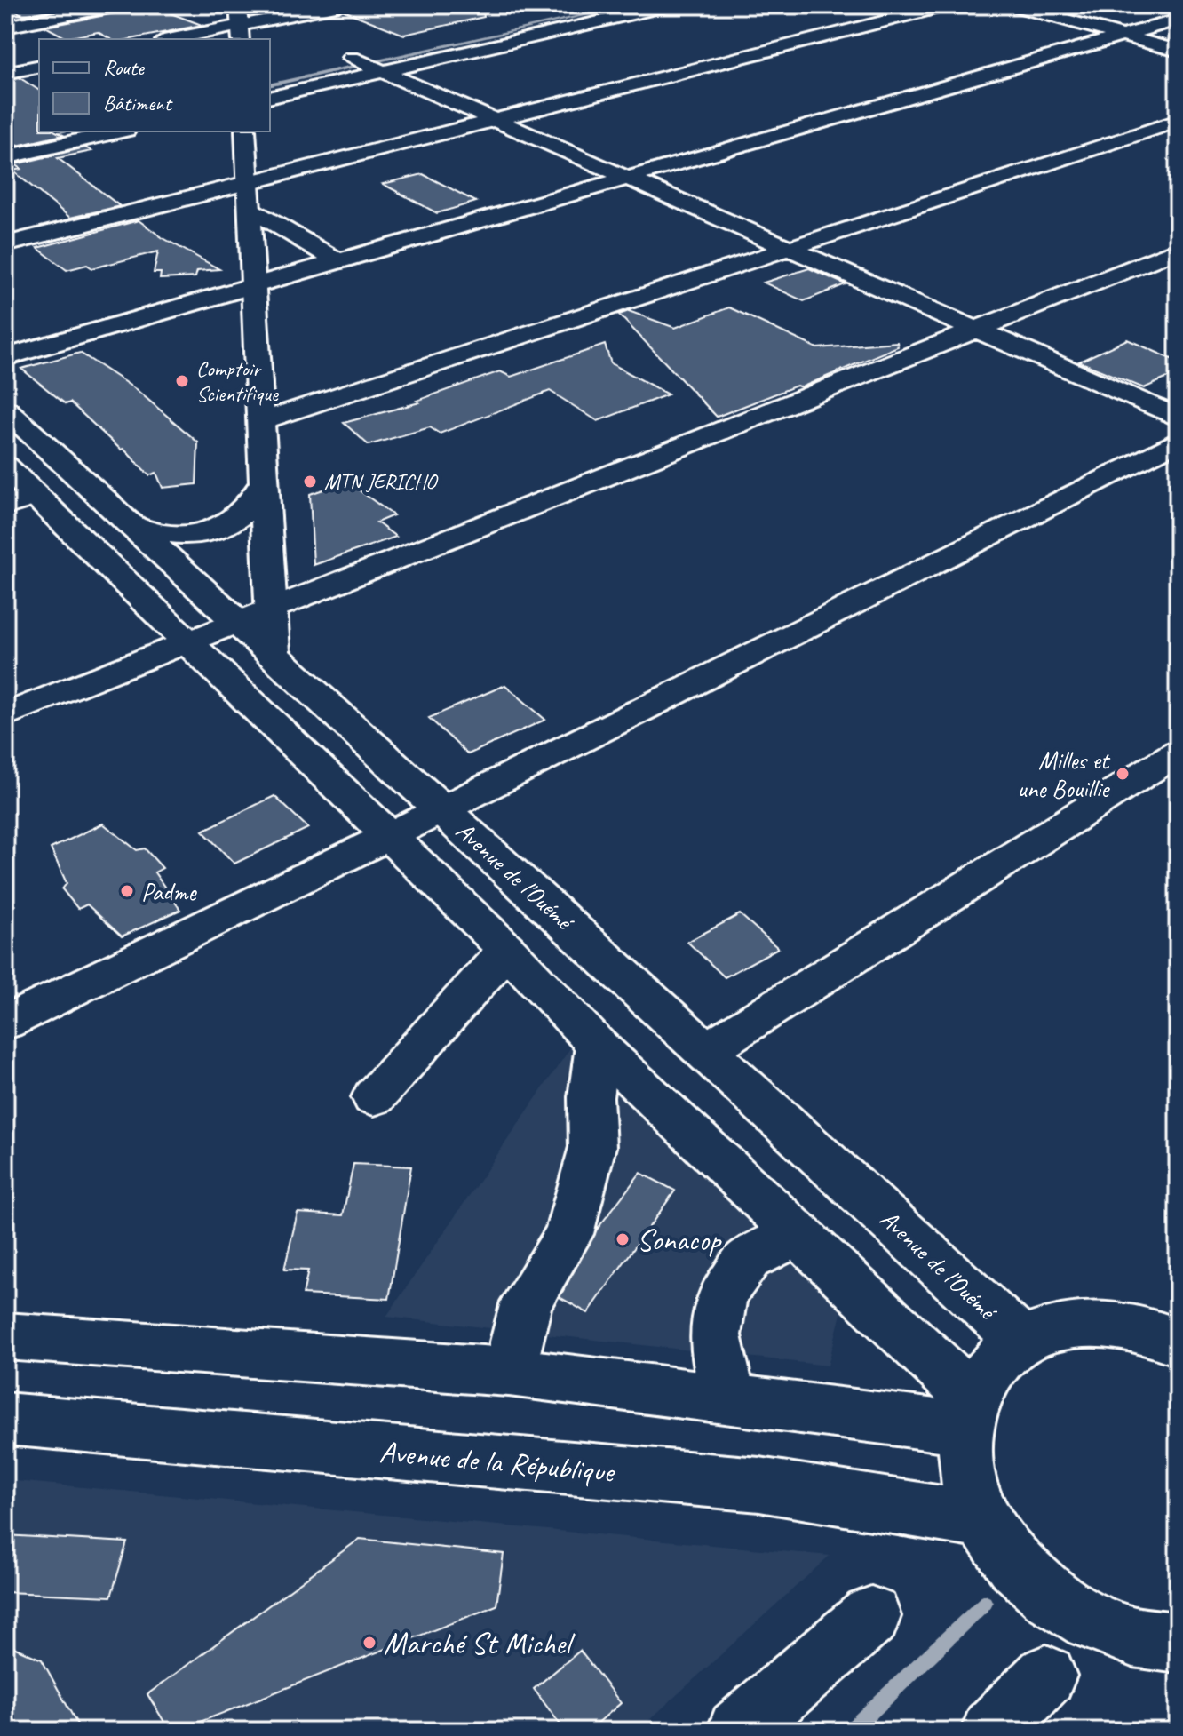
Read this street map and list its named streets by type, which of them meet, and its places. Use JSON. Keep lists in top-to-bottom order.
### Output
{
  "streets": {
    "street": ["Avenue de l'Ouémé", "Avenue de la République"]
  },
  "places": [
    "Comptoir Scientifique",
    "MTN JERICHO",
    "Milles et une Bouillie",
    "Padme",
    "Sonacop",
    "Marché St Michel"
  ],
  "legend": ["Route", "Bâtiment"]
}
